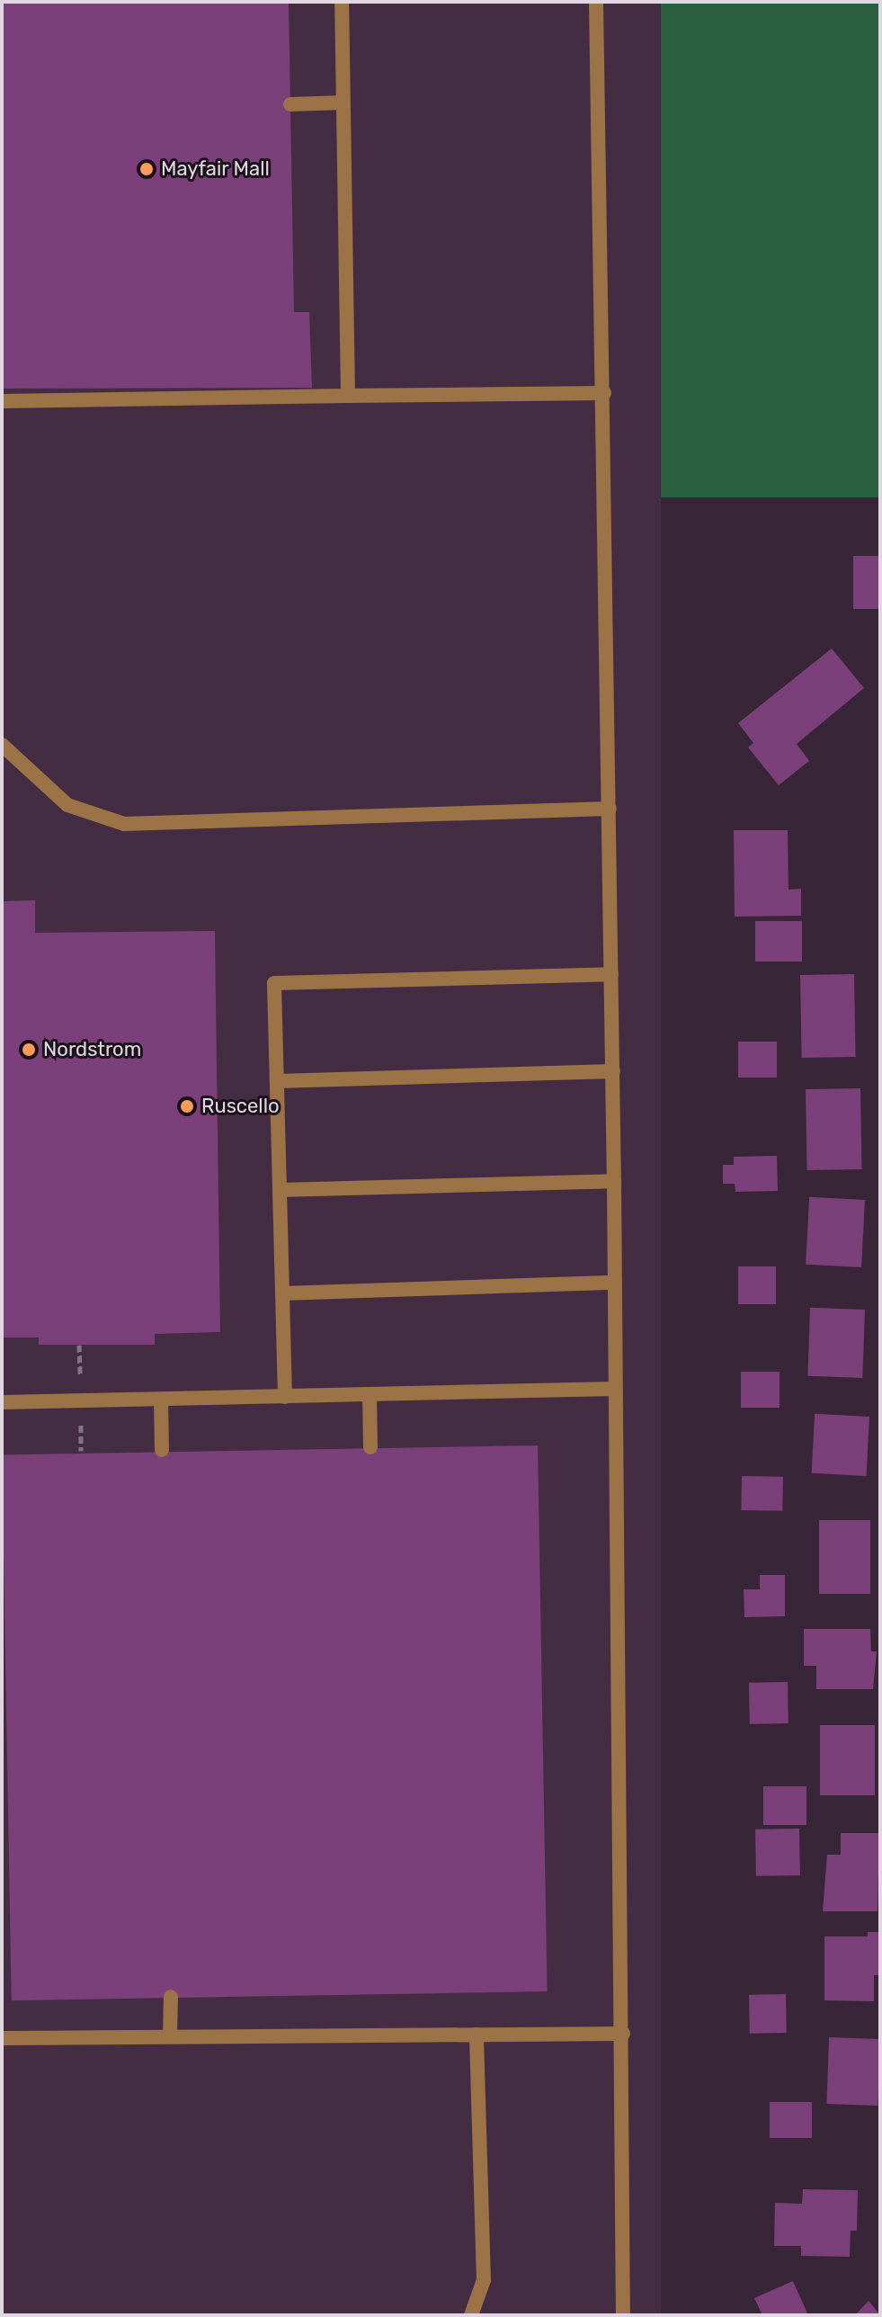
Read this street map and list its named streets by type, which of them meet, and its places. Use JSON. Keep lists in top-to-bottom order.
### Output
{
  "places": ["Mayfair Mall", "Nordstrom", "Ruscello"]
}
